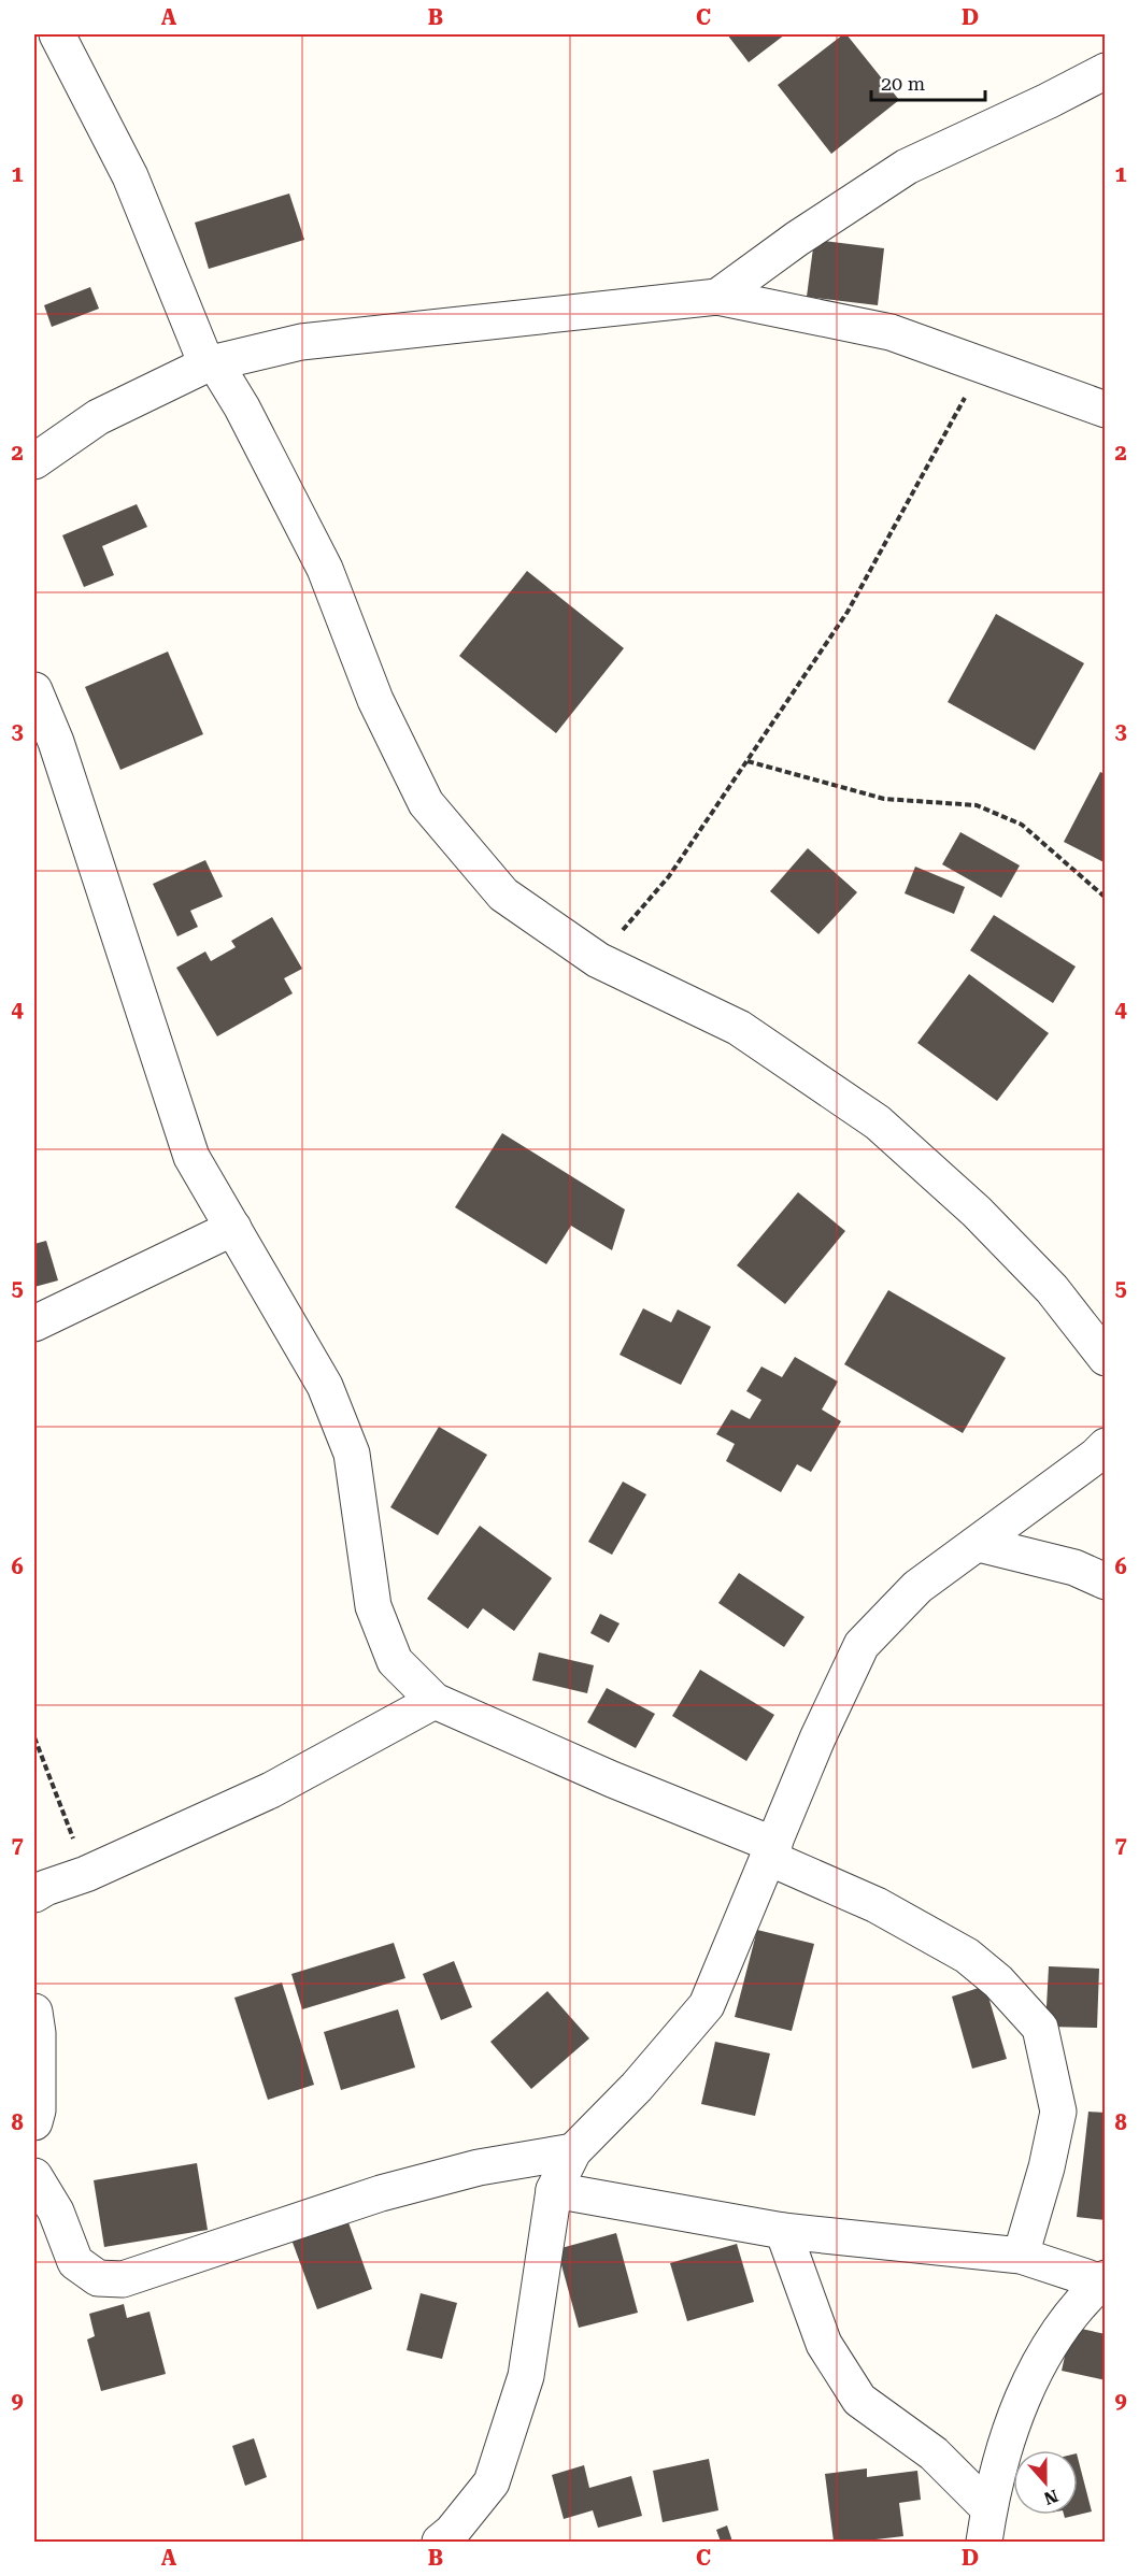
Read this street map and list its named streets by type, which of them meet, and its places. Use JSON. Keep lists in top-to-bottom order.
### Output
{
  "scale_bar": "20 m",
  "north": "bottom",
  "grid": {
    "columns": [
      "A",
      "B",
      "C",
      "D"
    ],
    "rows": [
      "1",
      "2",
      "3",
      "4",
      "5",
      "6",
      "7",
      "8",
      "9"
    ]
  }
}
